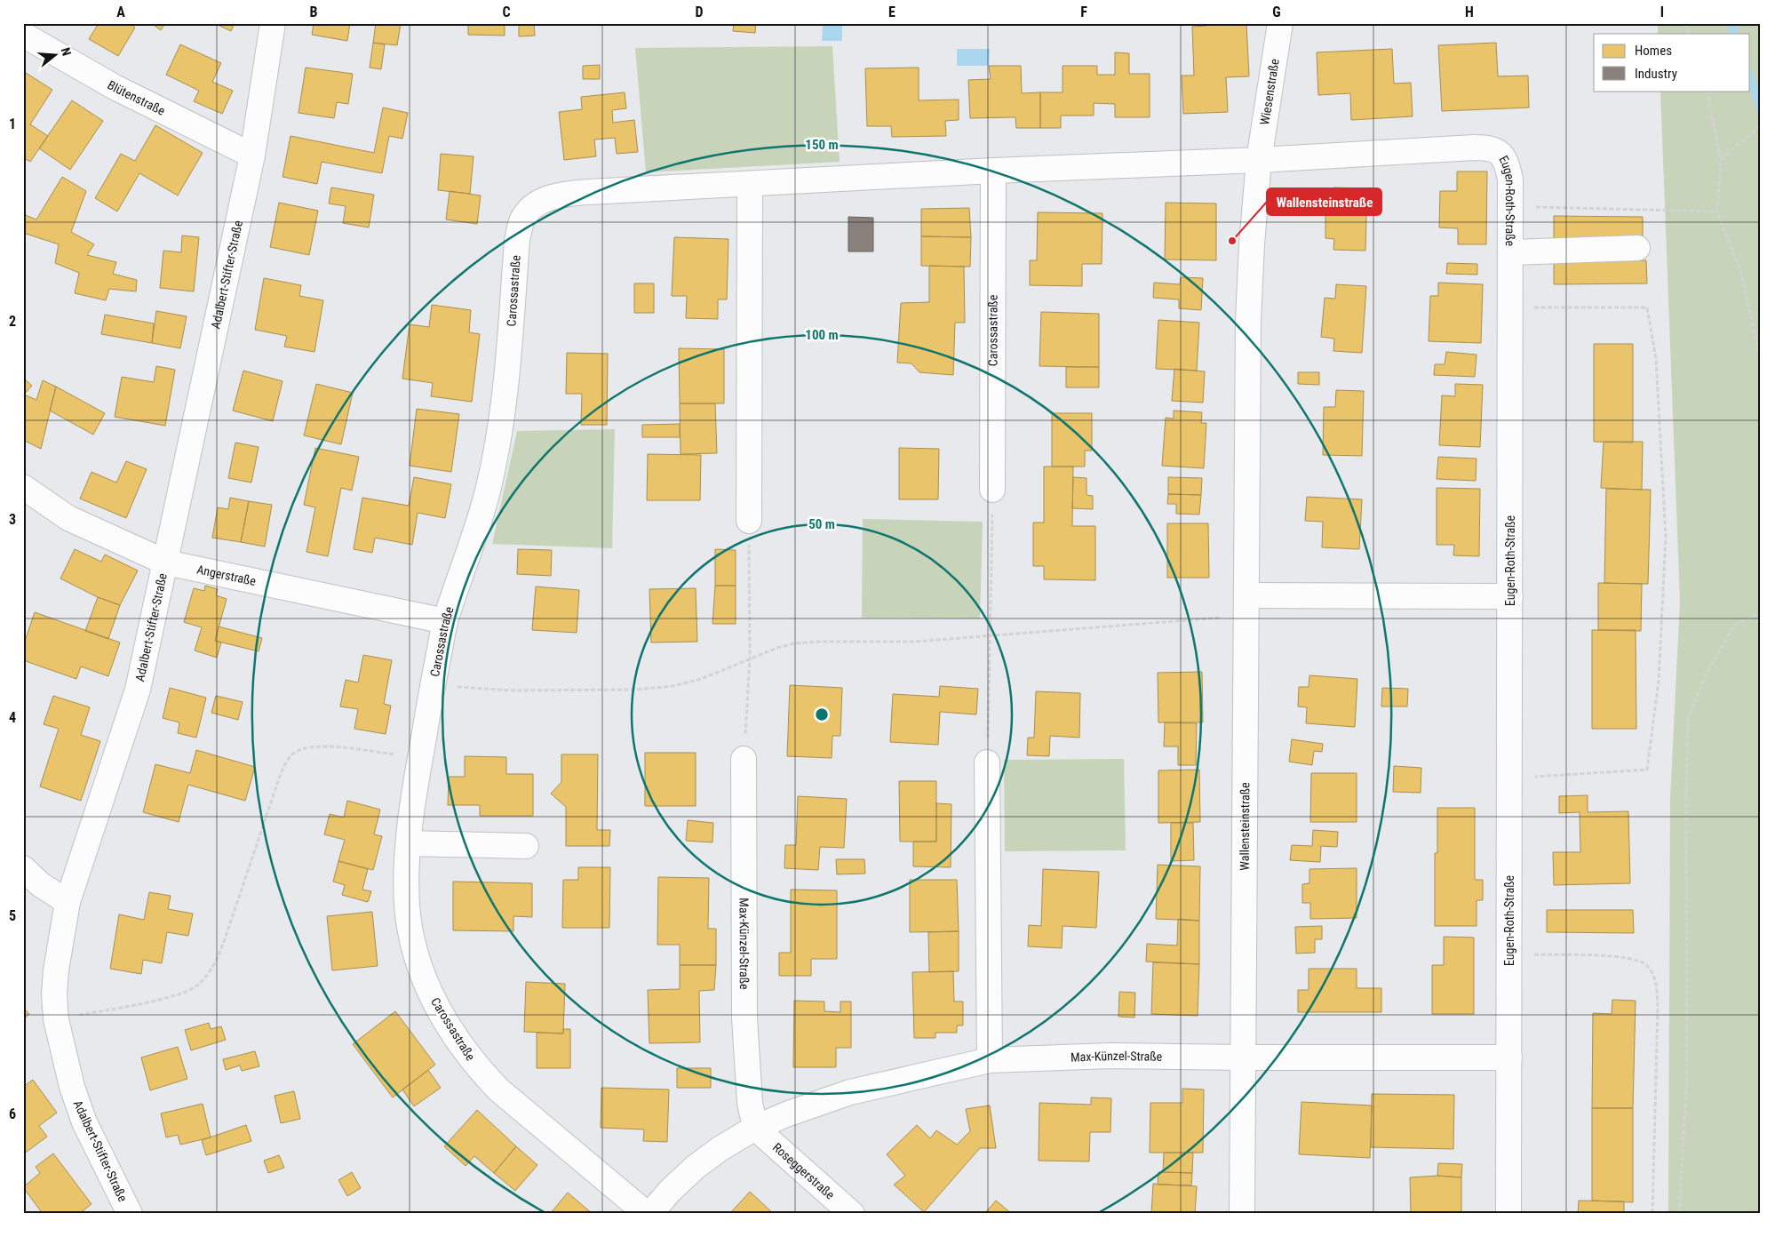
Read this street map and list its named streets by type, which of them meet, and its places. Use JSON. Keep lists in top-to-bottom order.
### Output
{
  "streets": {
    "street": [
      "Wiesenstraße",
      "Blütenstraße",
      "Eugen-Roth-Straße",
      "Adalbert-Stifter-Straße",
      "Carossastraße",
      "Angerstraße",
      "Wallensteinstraße",
      "Max-Künzel-Straße",
      "Roseggerstraße"
    ]
  },
  "crossings": [
    ["Wiesenstraße", "Eugen-Roth-Straße"],
    ["Wiesenstraße", "Carossastraße"],
    ["Wiesenstraße", "Wallensteinstraße"],
    ["Blütenstraße", "Adalbert-Stifter-Straße"],
    ["Eugen-Roth-Straße", "Carossastraße"],
    ["Eugen-Roth-Straße", "Wallensteinstraße"],
    ["Adalbert-Stifter-Straße", "Angerstraße"],
    ["Carossastraße", "Angerstraße"],
    ["Carossastraße", "Wallensteinstraße"],
    ["Carossastraße", "Max-Künzel-Straße"],
    ["Wallensteinstraße", "Max-Künzel-Straße"],
    ["Max-Künzel-Straße", "Roseggerstraße"]
  ],
  "places": ["Wallensteinstraße"],
  "legend": ["Homes", "Industry"],
  "north": "right",
  "grid": {
    "columns": [
      "A",
      "B",
      "C",
      "D",
      "E",
      "F",
      "G",
      "H",
      "I"
    ],
    "rows": [
      "1",
      "2",
      "3",
      "4",
      "5",
      "6"
    ]
  },
  "rings": ["150 m", "100 m", "50 m"]
}
